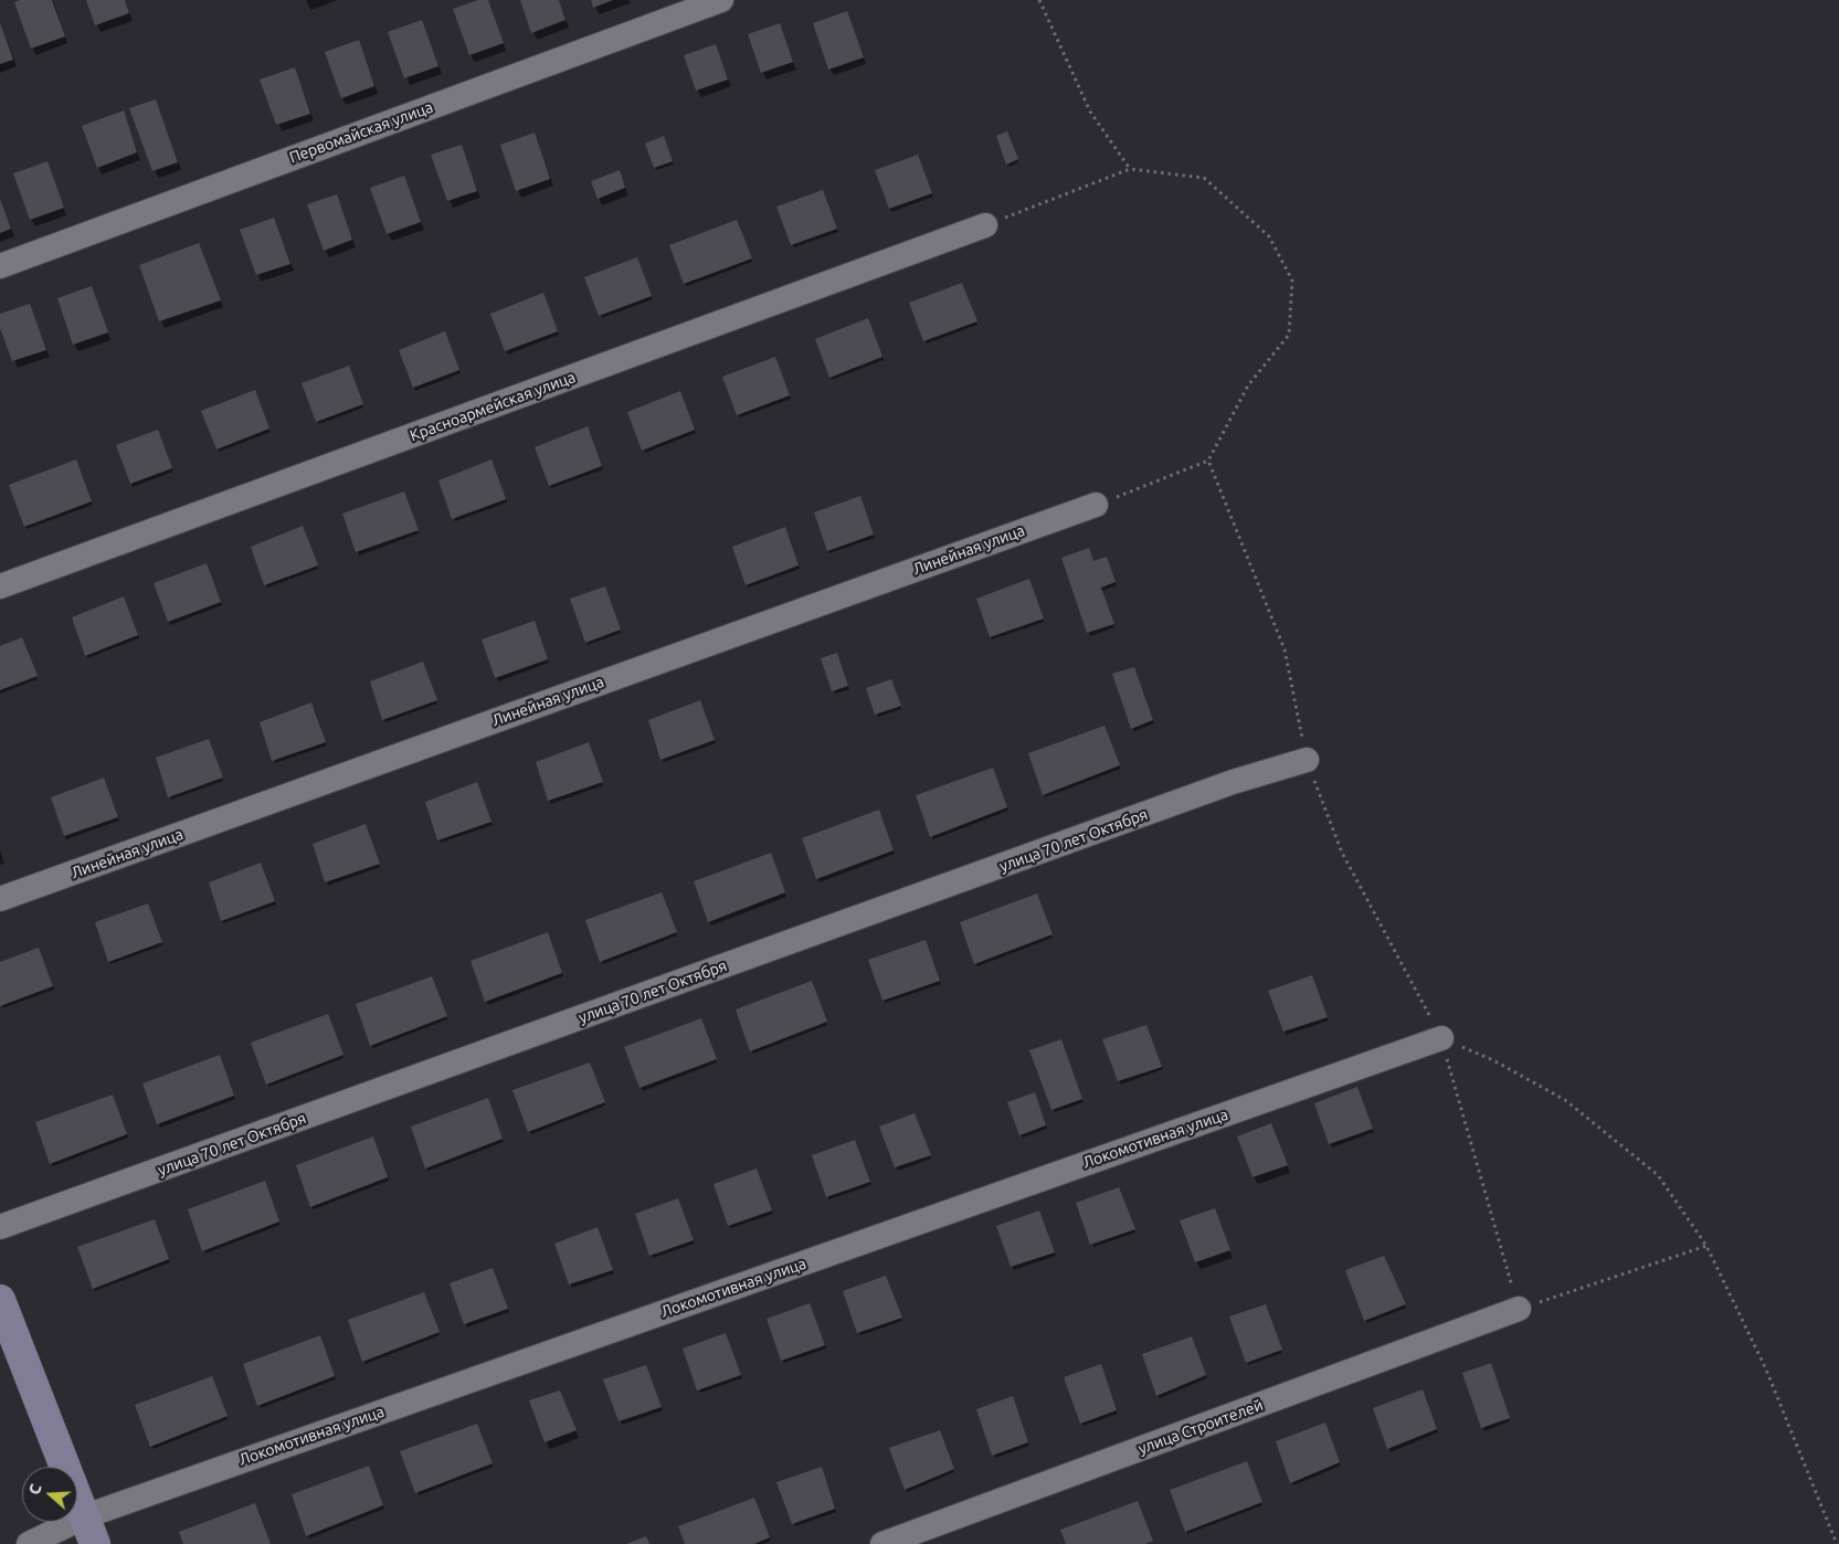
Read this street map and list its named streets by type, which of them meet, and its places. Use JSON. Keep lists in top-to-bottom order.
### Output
{
  "streets": {
    "street": [
      "Первомайская улица",
      "Красноармейская улица",
      "Линейная улица",
      "улица 70 лет Октября",
      "Локомотивная улица",
      "улица Строителей"
    ]
  },
  "north": "left"
}
